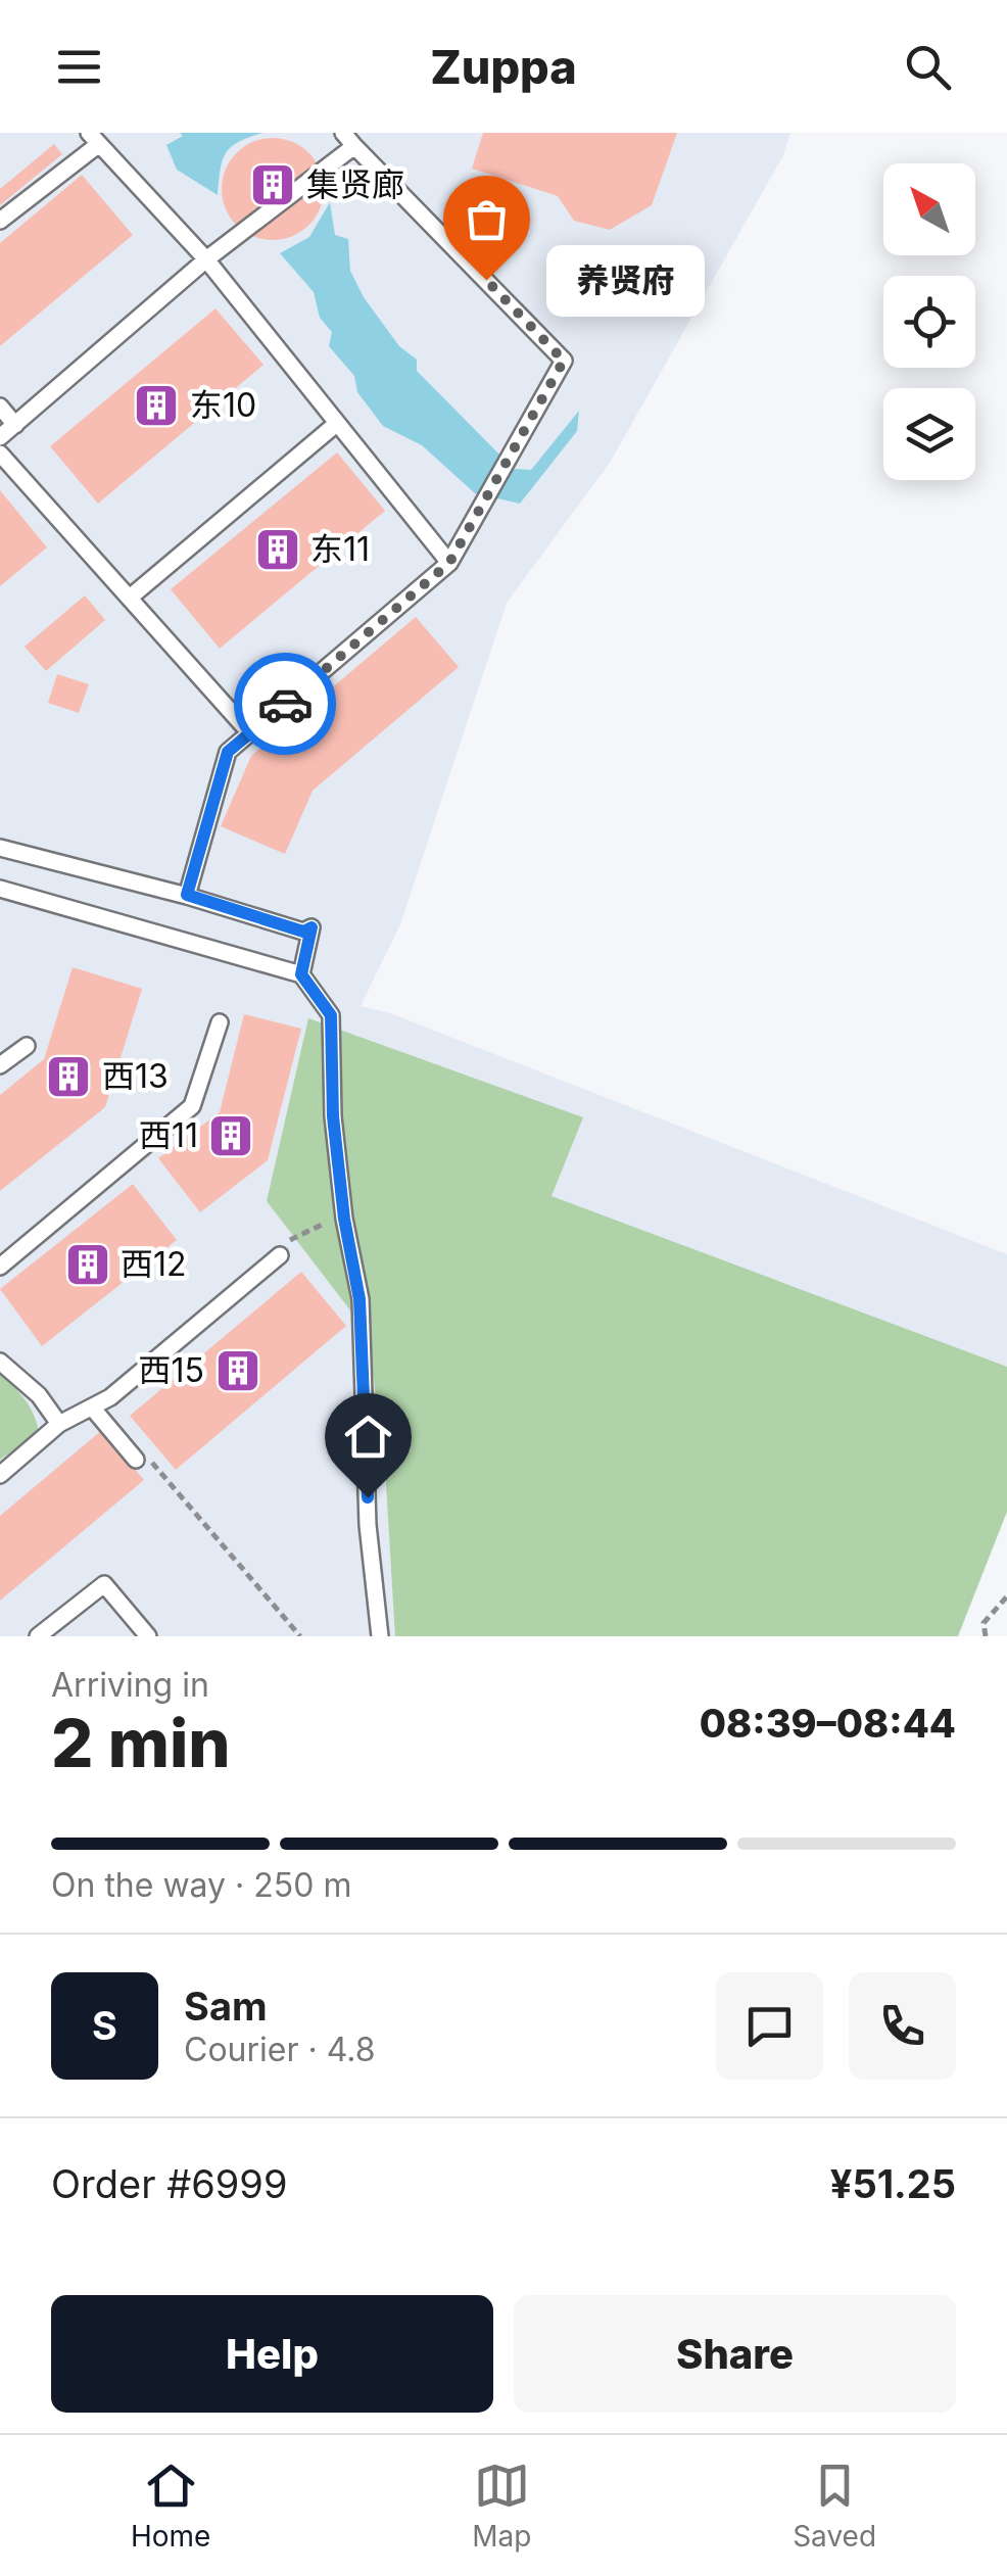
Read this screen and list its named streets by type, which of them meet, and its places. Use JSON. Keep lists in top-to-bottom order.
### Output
{
  "places": {
    "building": [
      "集贤廊",
      "东10",
      "东11",
      "西13",
      "西11",
      "西12",
      "西15"
    ],
    "other": ["养贤府"]
  },
  "north": "top left",
  "page": {
    "header": "Zuppa",
    "bubble": "养贤府",
    "heading": ["2 min", "Arriving in", "08:39–08:44"],
    "panel": [
      "Sam",
      "Courier · 4.8",
      "Order #6999",
      "¥51.25"
    ],
    "bar": "On the way · 250 m",
    "round": "S",
    "buttons": ["Help", "Share"],
    "tabs": ["Home", "Map", "Saved"]
  }
}
